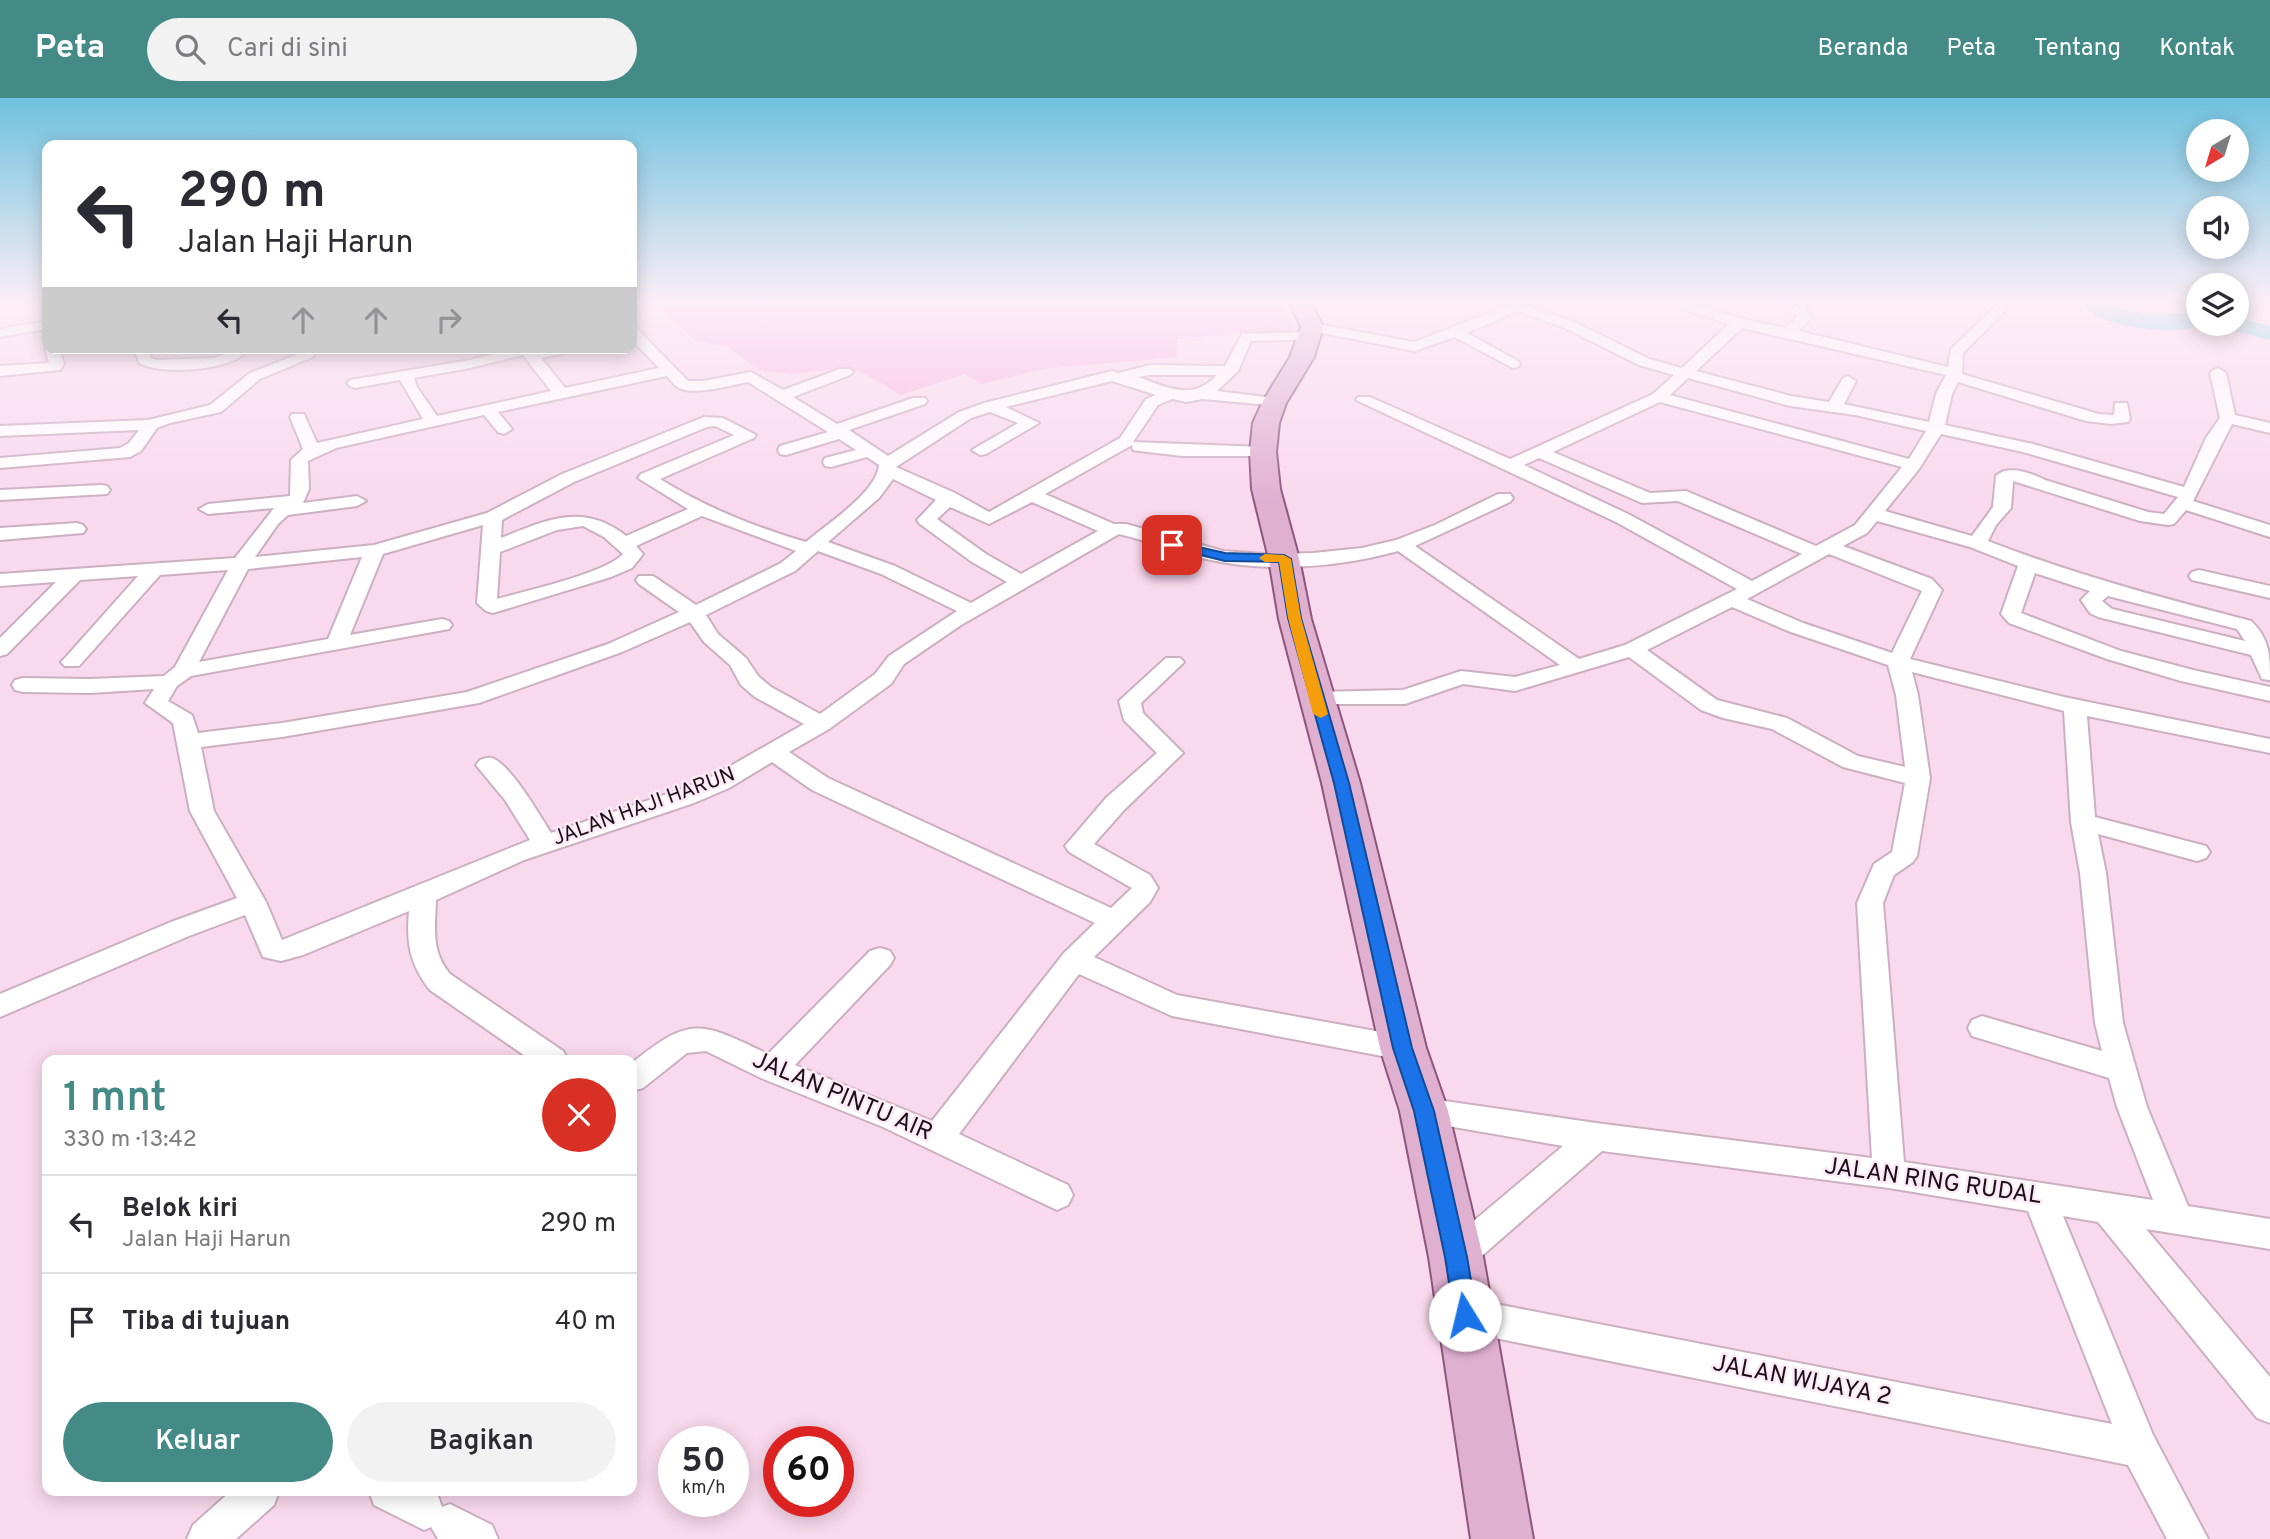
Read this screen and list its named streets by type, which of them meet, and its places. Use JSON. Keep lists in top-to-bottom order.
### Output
{
  "streets": {
    "street": [
      "JALAN HAJI HARUN",
      "JALAN PINTU AIR",
      "JALAN RING RUDAL",
      "JALAN WIJAYA 2"
    ]
  },
  "north": "bottom left",
  "page": {
    "header": "Peta",
    "search": "Cari di sini",
    "nav": [
      "Beranda",
      "Peta",
      "Tentang",
      "Kontak"
    ],
    "turn": ["290 m", "Jalan Haji Harun"],
    "heading": ["1 mnt", "330 m · 13:42"],
    "list": [
      {
        "name": "Belok kiri",
        "note": "Jalan Haji Harun",
        "value": "290 m"
      },
      {
        "name": "Tiba di tujuan",
        "value": "40 m"
      }
    ],
    "buttons": ["Keluar", "Bagikan"],
    "speed": "50 km/h",
    "limit": "60"
  }
}
